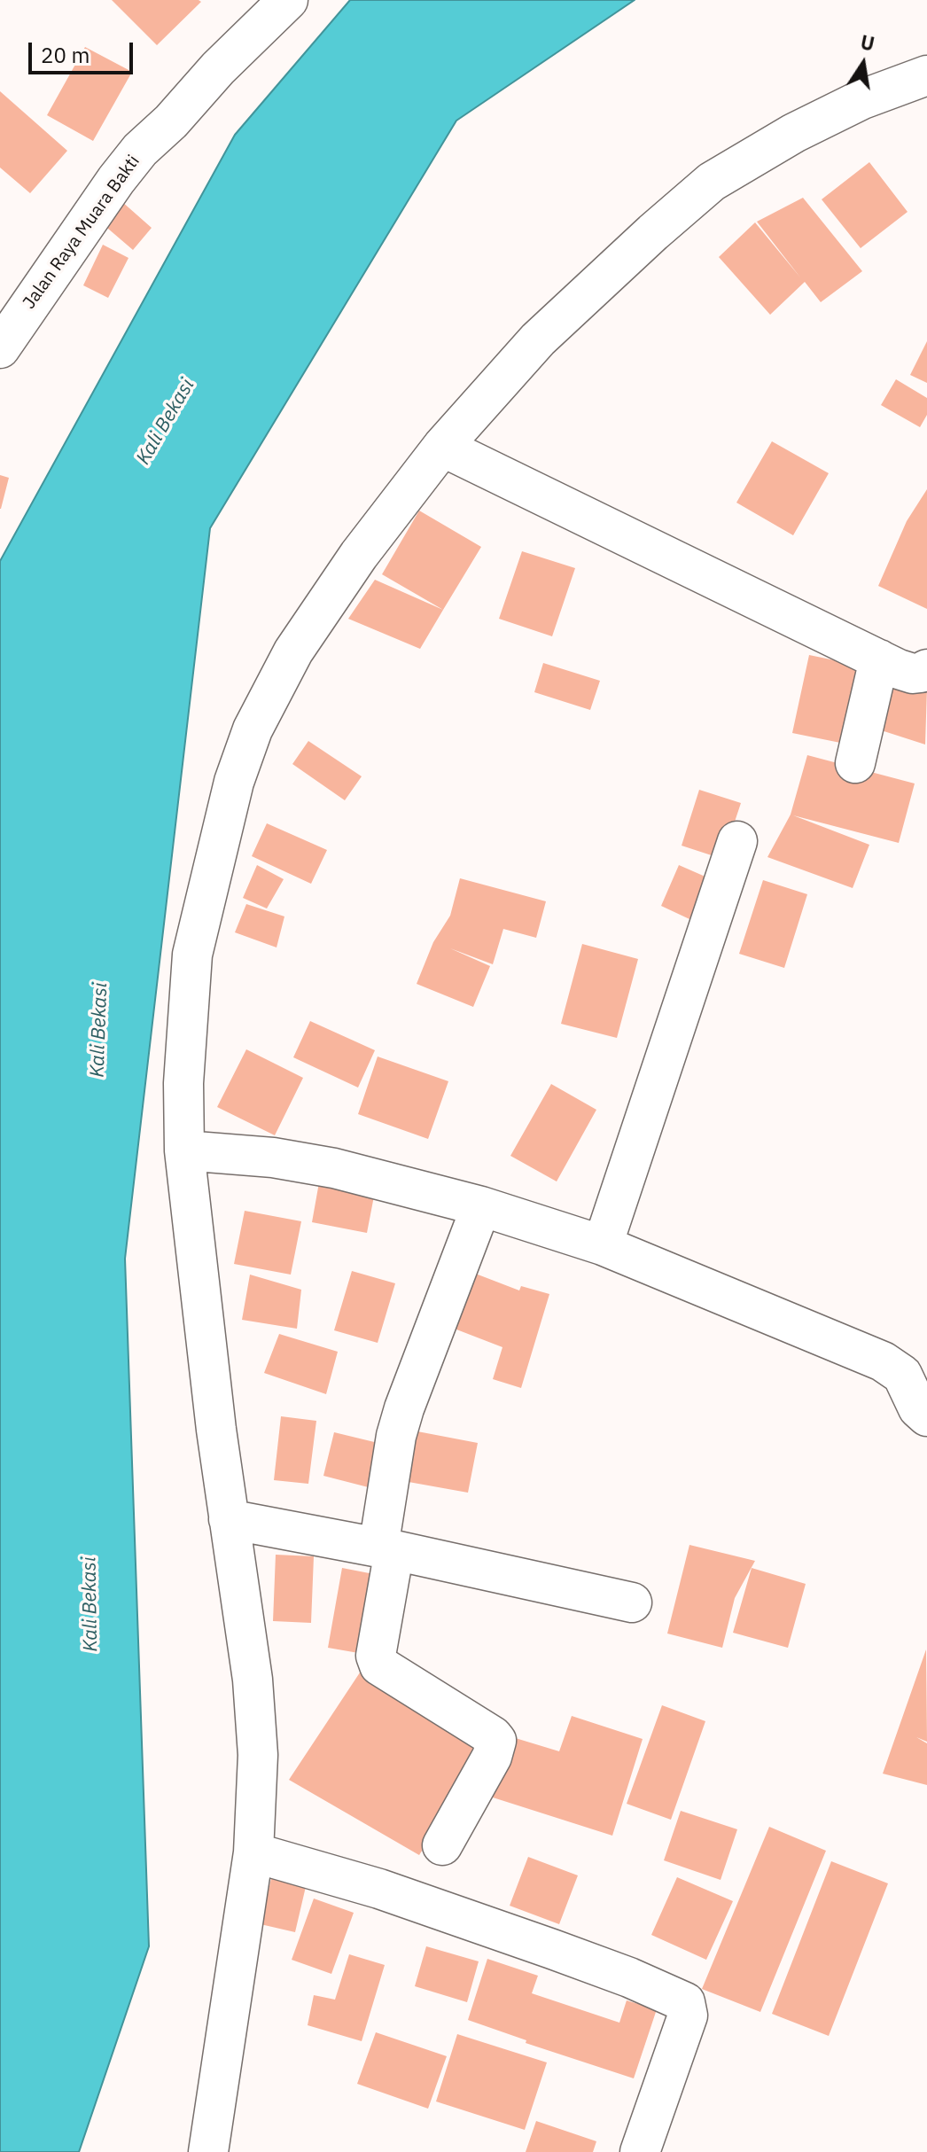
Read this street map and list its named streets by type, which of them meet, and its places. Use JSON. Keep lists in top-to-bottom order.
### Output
{
  "streets": {
    "street": ["Jalan Raya Muara Bakti"]
  },
  "water": ["Kali Bekasi"],
  "scale_bar": "20 m",
  "north": "top"
}
